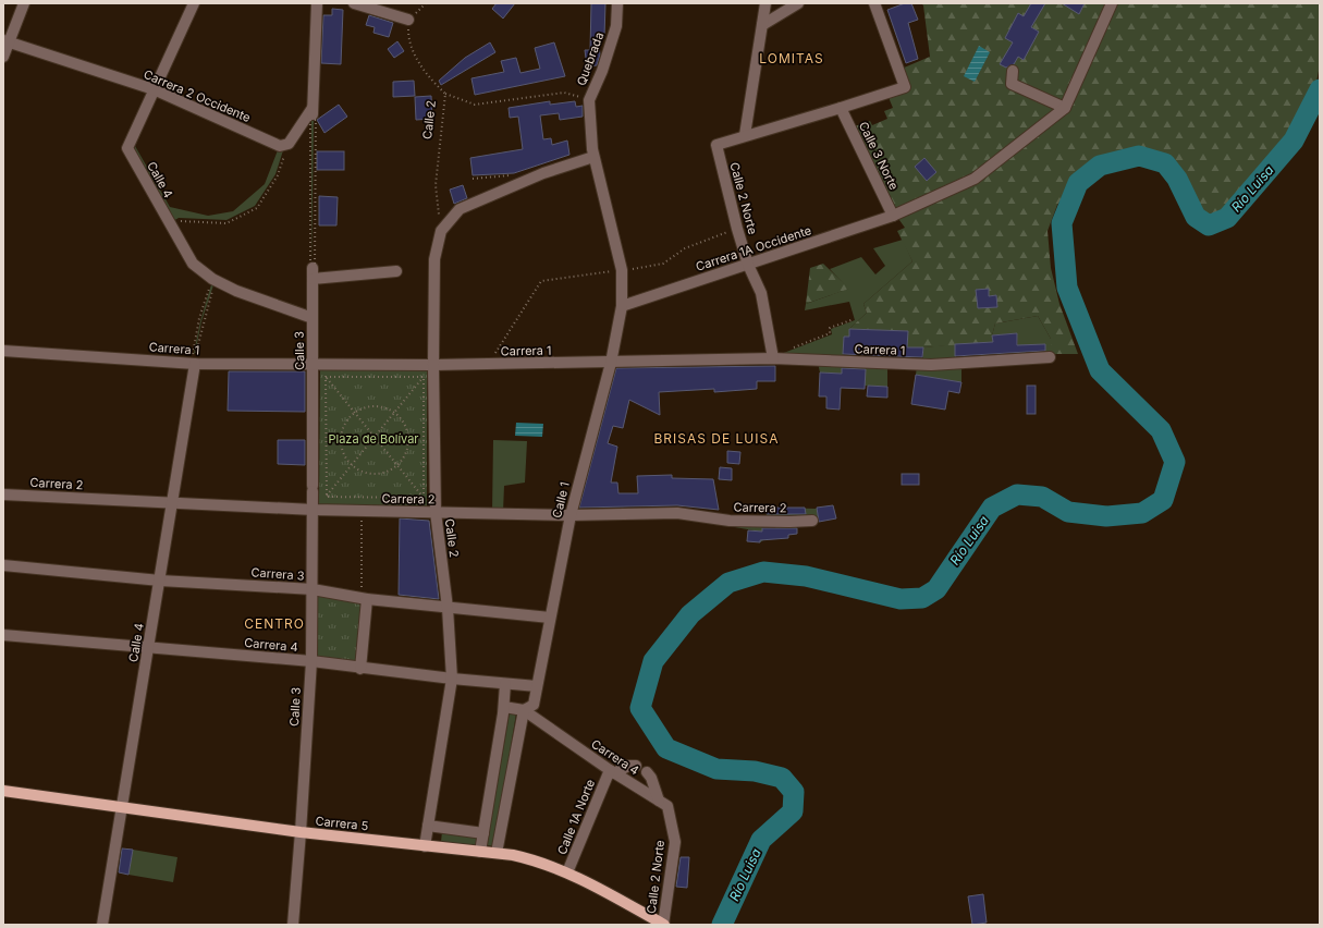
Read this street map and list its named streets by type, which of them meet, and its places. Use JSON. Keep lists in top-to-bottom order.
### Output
{
  "streets": {
    "main road": ["Carrera 5"],
    "street": [
      "Quebrada",
      "Carrera 2 Occidente",
      "Calle 2",
      "Calle 3 Norte",
      "Calle 4",
      "Calle 2 Norte",
      "Carrera 1A Occidente",
      "Carrera 1",
      "Calle 3",
      "Carrera 2",
      "Calle 1",
      "Carrera 3",
      "Carrera 4",
      "Calle 1A Norte"
    ]
  },
  "crossings": [
    ["Quebrada", "Calle 2"],
    ["Quebrada", "Calle 1"],
    ["Carrera 2 Occidente", "Calle 4"],
    ["Calle 2", "Carrera 1"],
    ["Calle 2", "Carrera 2"],
    ["Calle 2", "Calle 1"],
    ["Calle 2", "Carrera 3"],
    ["Calle 2", "Carrera 4"],
    ["Calle 2", "Carrera 5"],
    ["Calle 3 Norte", "Carrera 1A Occidente"],
    ["Calle 4", "Carrera 1"],
    ["Calle 4", "Calle 3"],
    ["Calle 4", "Carrera 2"],
    ["Calle 4", "Carrera 3"],
    ["Calle 4", "Carrera 4"],
    ["Calle 4", "Carrera 5"],
    ["Calle 2 Norte", "Carrera 1A Occidente"],
    ["Calle 2 Norte", "Carrera 1"],
    ["Calle 2 Norte", "Carrera 4"],
    ["Calle 2 Norte", "Carrera 5"],
    ["Carrera 1A Occidente", "Calle 1"],
    ["Carrera 1", "Calle 3"],
    ["Carrera 1", "Calle 1"],
    ["Calle 3", "Carrera 2"],
    ["Calle 3", "Carrera 3"],
    ["Calle 3", "Carrera 4"],
    ["Calle 3", "Carrera 5"],
    ["Carrera 2", "Calle 1"],
    ["Calle 1", "Carrera 3"],
    ["Calle 1", "Carrera 4"],
    ["Calle 1", "Carrera 5"],
    ["Carrera 4", "Calle 1A Norte"],
    ["Calle 1A Norte", "Carrera 5"]
  ],
  "districts": ["LOMITAS", "BRISAS DE LUISA", "CENTRO"],
  "water": ["Río Luisa"],
  "parks": ["Plaza de Bolívar"]
}
